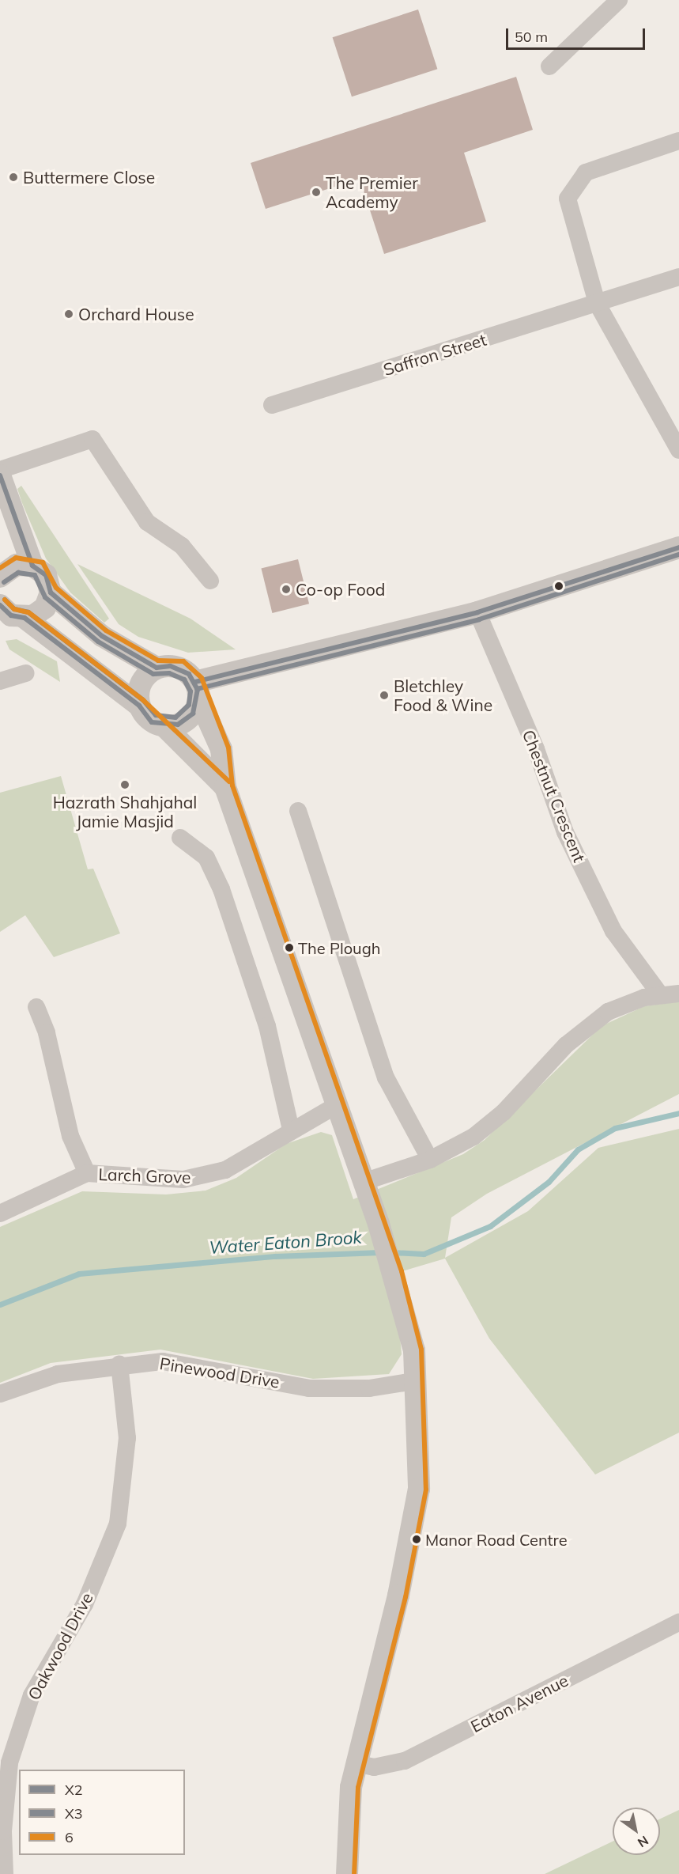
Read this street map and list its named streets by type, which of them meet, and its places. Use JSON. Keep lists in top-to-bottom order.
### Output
{
  "streets": {
    "street": [
      "Saffron Street",
      "Chestnut Crescent",
      "Larch Grove",
      "Pinewood Drive",
      "Oakwood Drive",
      "Eaton Avenue"
    ]
  },
  "crossings": [
    ["Pinewood Drive", "Oakwood Drive"]
  ],
  "water": ["Water Eaton Brook"],
  "places": [
    "Buttermere Close",
    "The Premier Academy",
    "Orchard House",
    "Co-op Food",
    "Bletchley Food & Wine",
    "Hazrath Shahjahal Jamie Masjid",
    "The Plough",
    "Manor Road Centre"
  ],
  "lines": ["transit line X2", "transit line X3", "transit line 6"],
  "legend": ["X2", "X3", "6"],
  "scale_bar": "50 m",
  "north": "bottom right"
}
